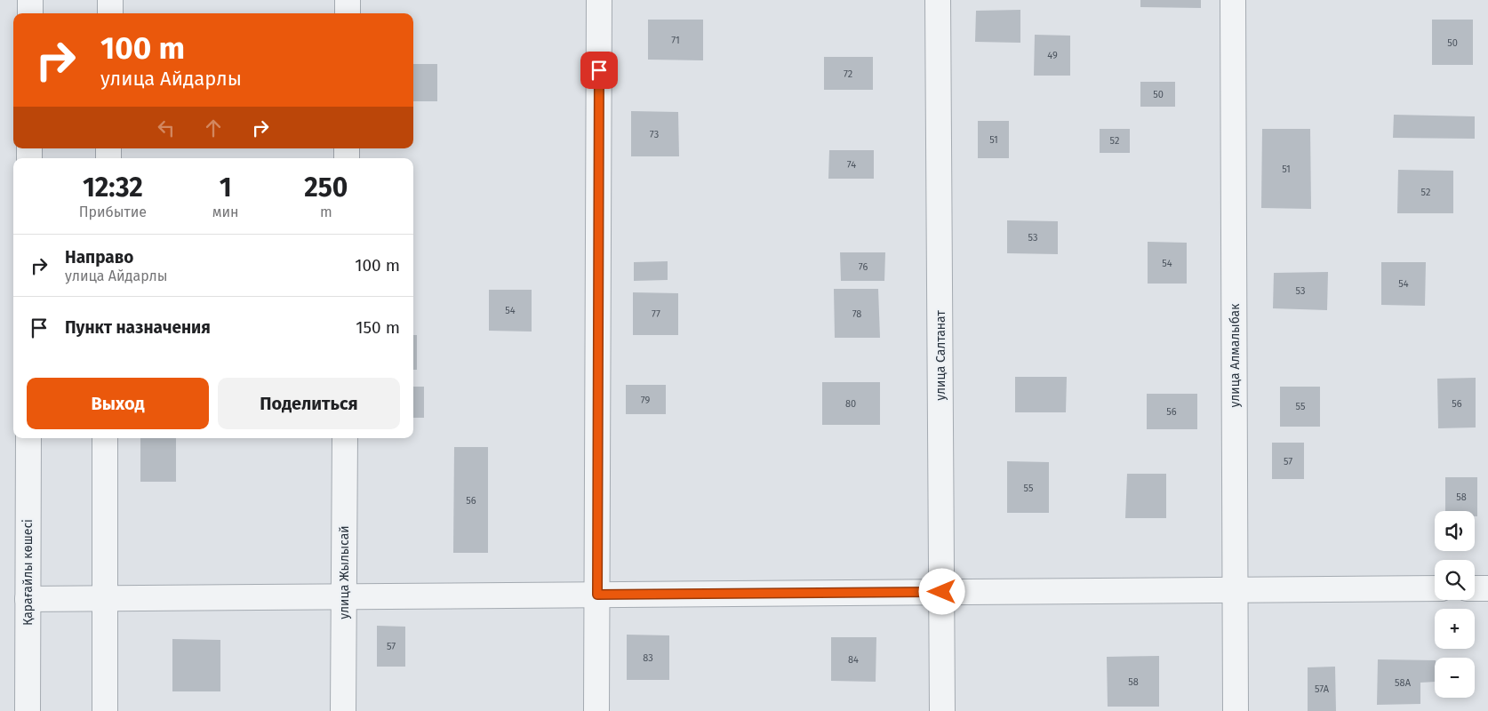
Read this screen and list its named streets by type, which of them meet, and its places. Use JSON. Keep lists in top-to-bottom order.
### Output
{
  "streets": {
    "street": [
      "улица Салтанат",
      "улица Алмалыбак",
      "Қарағайлы көшесі",
      "улица Жылысай"
    ]
  },
  "house_numbers": [
    "71",
    "50",
    "49",
    "72",
    "50",
    "73",
    "51",
    "52",
    "74",
    "51",
    "52",
    "53",
    "54",
    "76",
    "54",
    "53",
    "54",
    "77",
    "78",
    "79",
    "80",
    "56",
    "55",
    "56",
    "57",
    "55",
    "58",
    "56",
    "57",
    "83",
    "84",
    "58",
    "58А",
    "57А"
  ],
  "page": {
    "turn": ["100 m", "улица Айдарлы"],
    "eta": [
      "12:32",
      "Прибытие",
      "1",
      "мин",
      "250",
      "m"
    ],
    "list": [
      {
        "name": "Направо",
        "note": "улица Айдарлы",
        "value": "100 m"
      },
      {
        "name": "Пункт назначения",
        "value": "150 m"
      }
    ],
    "buttons": ["Выход", "Поделиться"],
    "map_buttons": ["+", "−"]
  }
}
